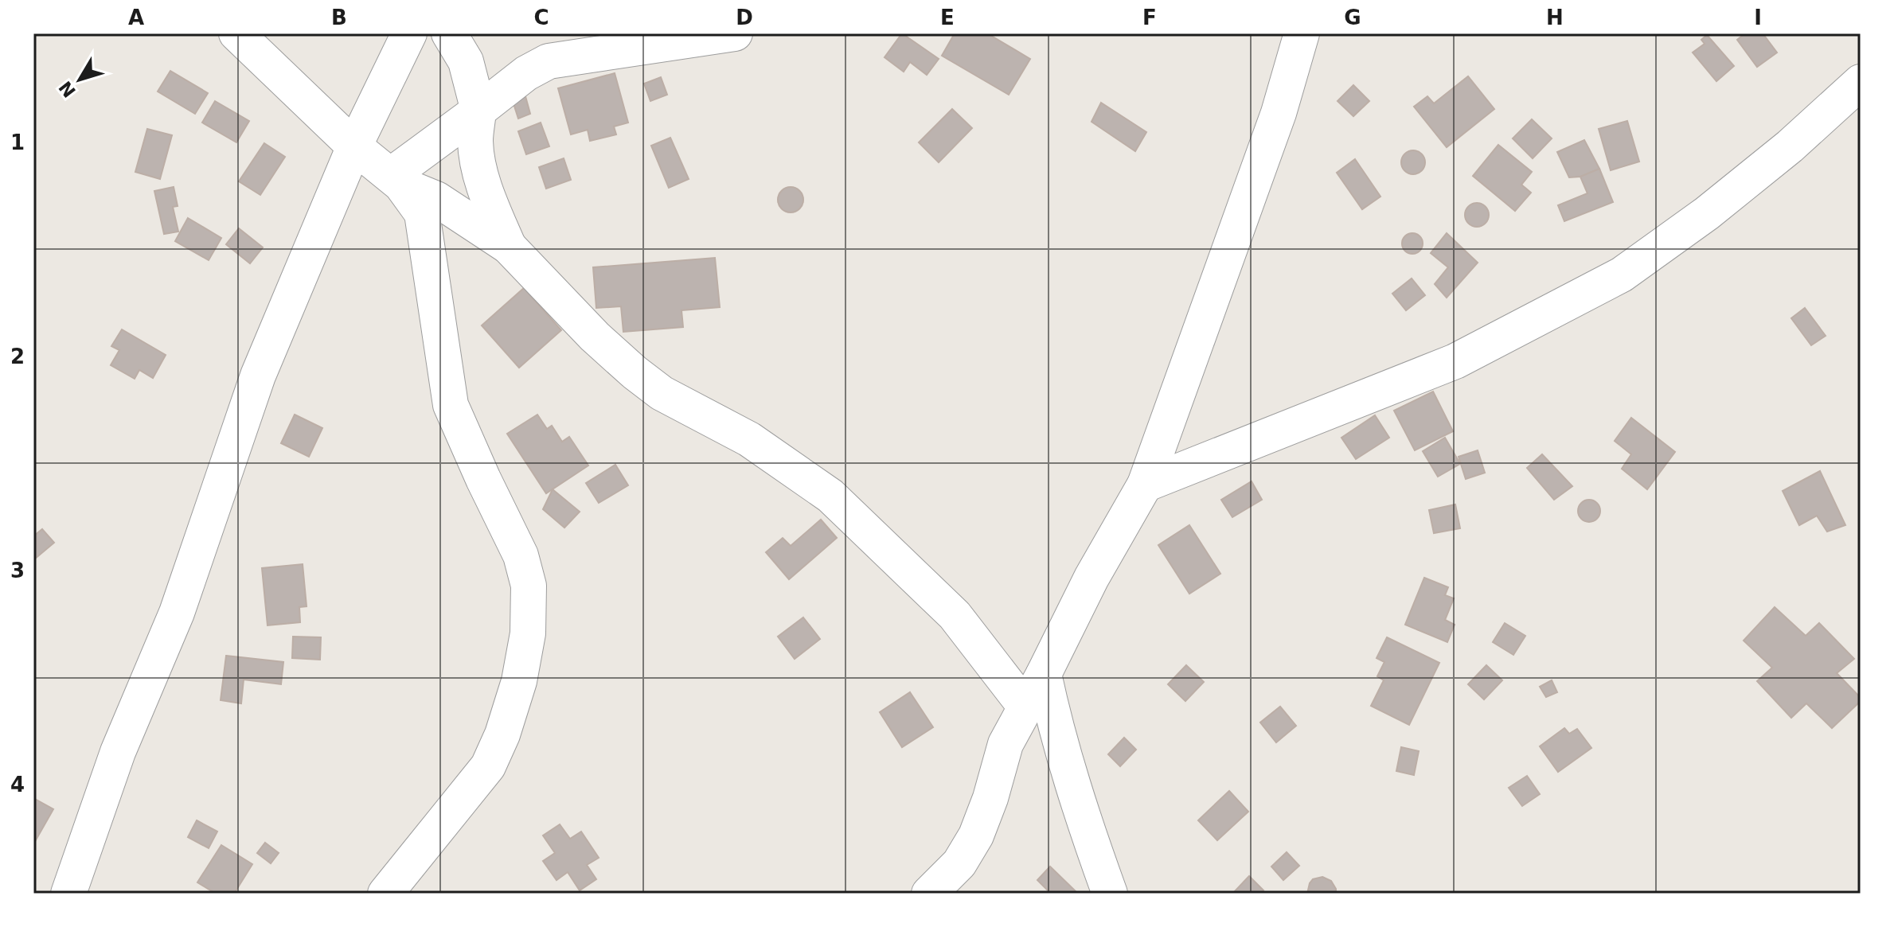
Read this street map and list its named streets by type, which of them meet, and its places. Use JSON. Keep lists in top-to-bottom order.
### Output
{
  "north": "bottom left",
  "grid": {
    "columns": [
      "A",
      "B",
      "C",
      "D",
      "E",
      "F",
      "G",
      "H",
      "I"
    ],
    "rows": [
      "1",
      "2",
      "3",
      "4"
    ]
  }
}
